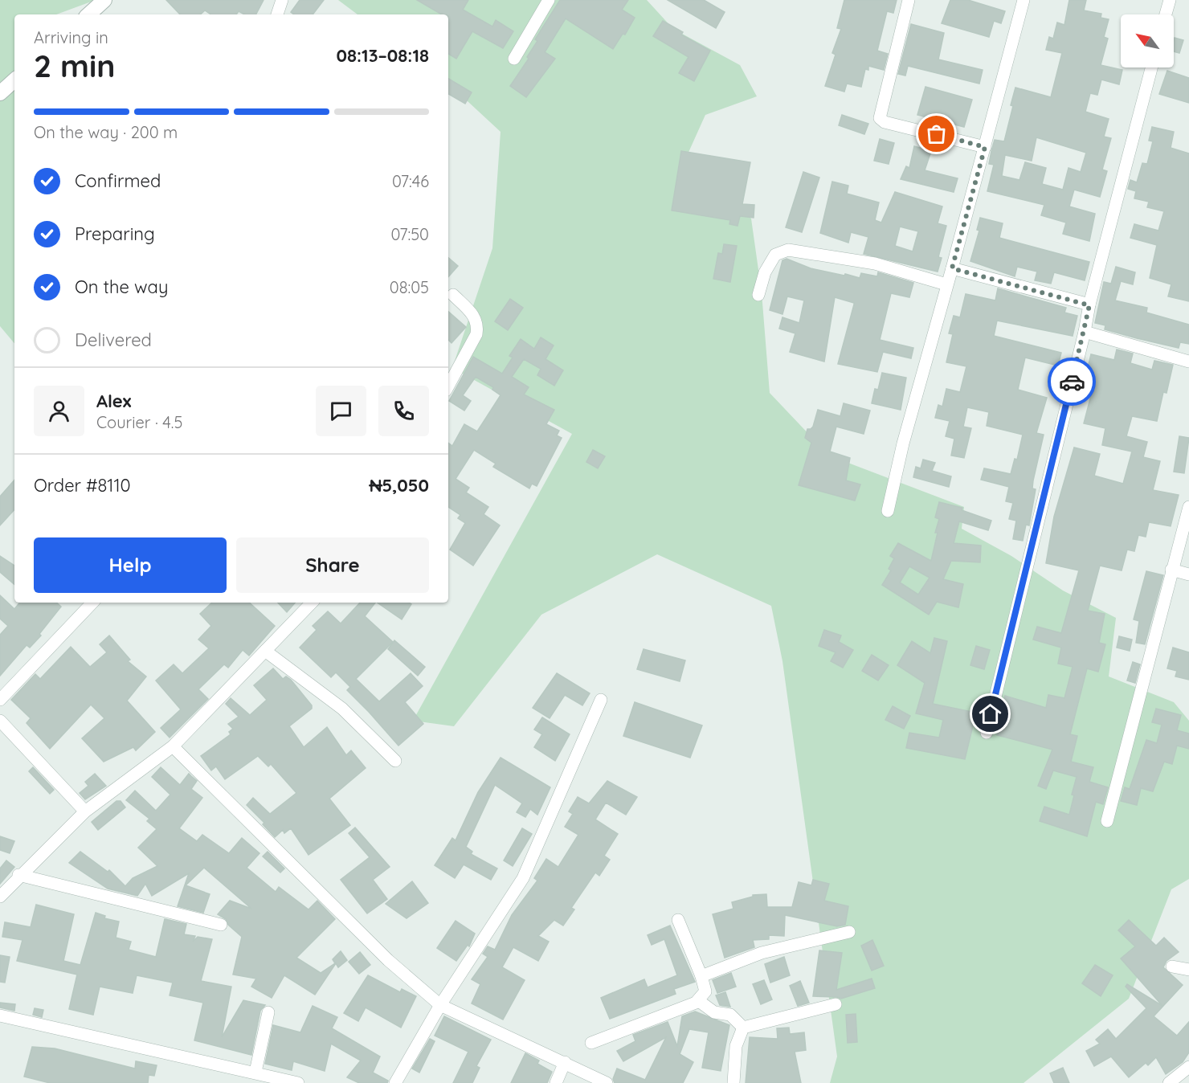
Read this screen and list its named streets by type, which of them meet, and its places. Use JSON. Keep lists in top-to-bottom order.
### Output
{
  "north": "top left",
  "page": {
    "heading": ["2 min", "Arriving in", "08:13–08:18"],
    "panel": [
      "Alex",
      "Courier · 4.5",
      "Order #8110",
      "₦5,050"
    ],
    "bar": "On the way · 200 m",
    "list": [
      ["Confirmed", "07:46"],
      ["Preparing", "07:50"],
      ["On the way", "08:05"],
      "Delivered"
    ],
    "buttons": ["Help", "Share"]
  }
}
